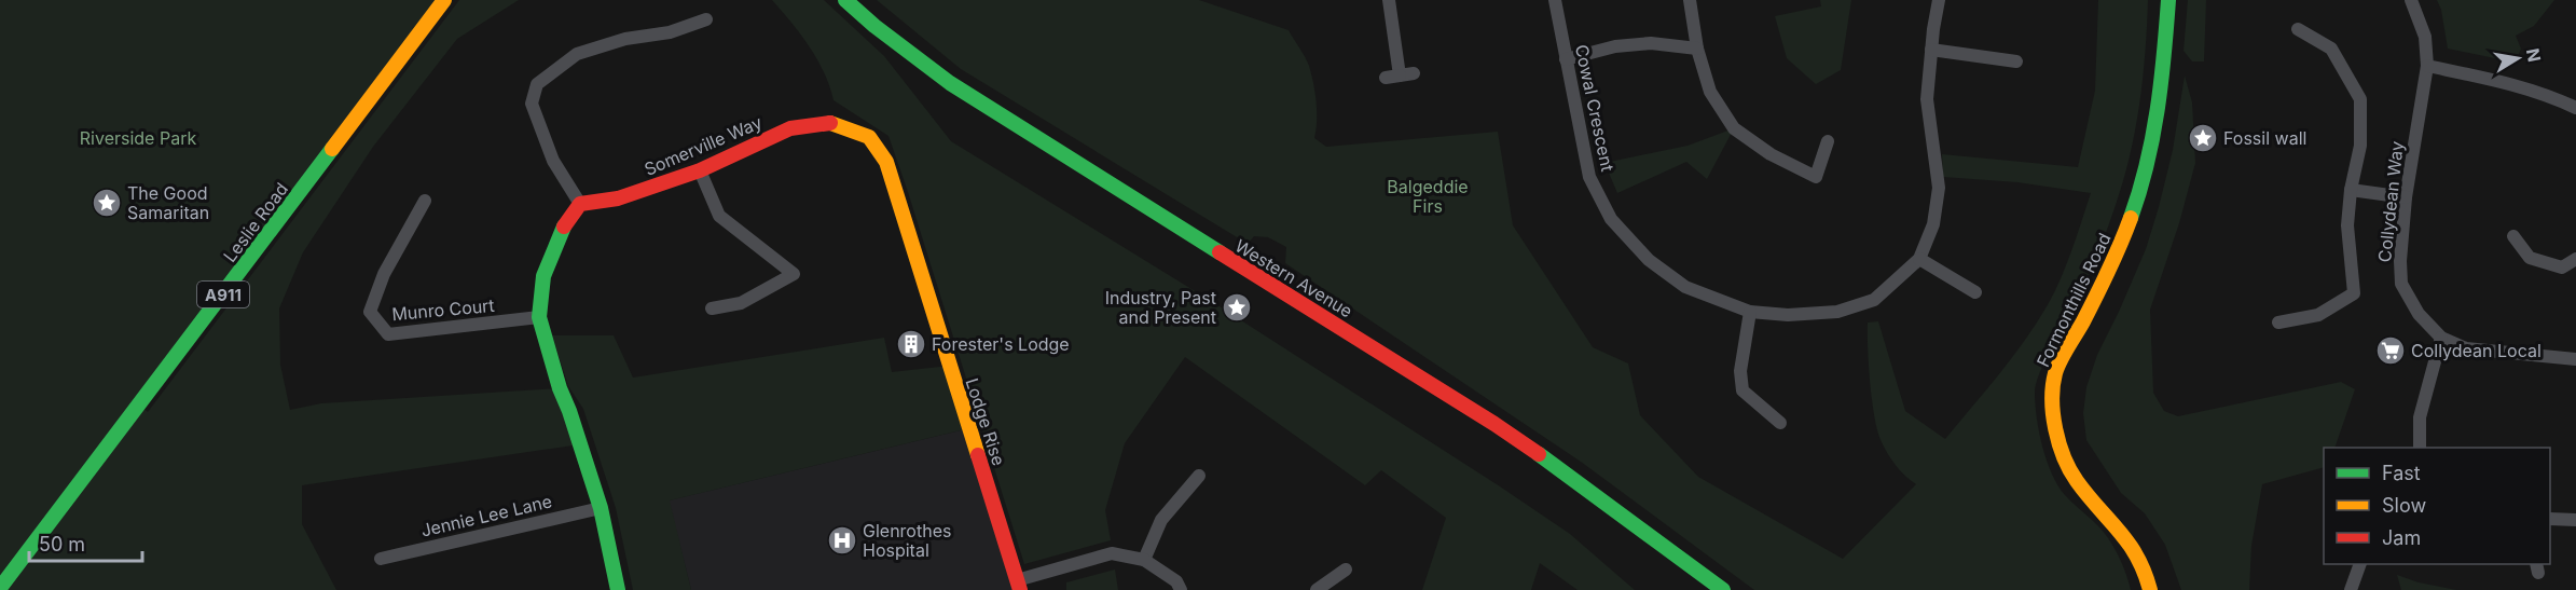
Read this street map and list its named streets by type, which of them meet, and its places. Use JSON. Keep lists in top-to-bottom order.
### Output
{
  "streets": {
    "street": [
      "Cowal Crescent",
      "Somerville Way",
      "Collydean Way",
      "Leslie Road",
      "Western Avenue",
      "A911",
      "Formonthills Road",
      "Munro Court",
      "Lodge Rise",
      "Jennie Lee Lane"
    ]
  },
  "crossings": [
    ["Somerville Way", "Lodge Rise"]
  ],
  "parks": ["Riverside Park", "Balgeddie Firs"],
  "places": {
    "place": ["Fossil wall", "The Good Samaritan", "Industry, Past and Present"],
    "building": ["Forester's Lodge"],
    "supermarket": ["Collydean Local"],
    "hospital": ["Glenrothes Hospital"]
  },
  "legend": ["Fast", "Slow", "Jam"],
  "scale_bar": "50 m",
  "north": "right"
}
